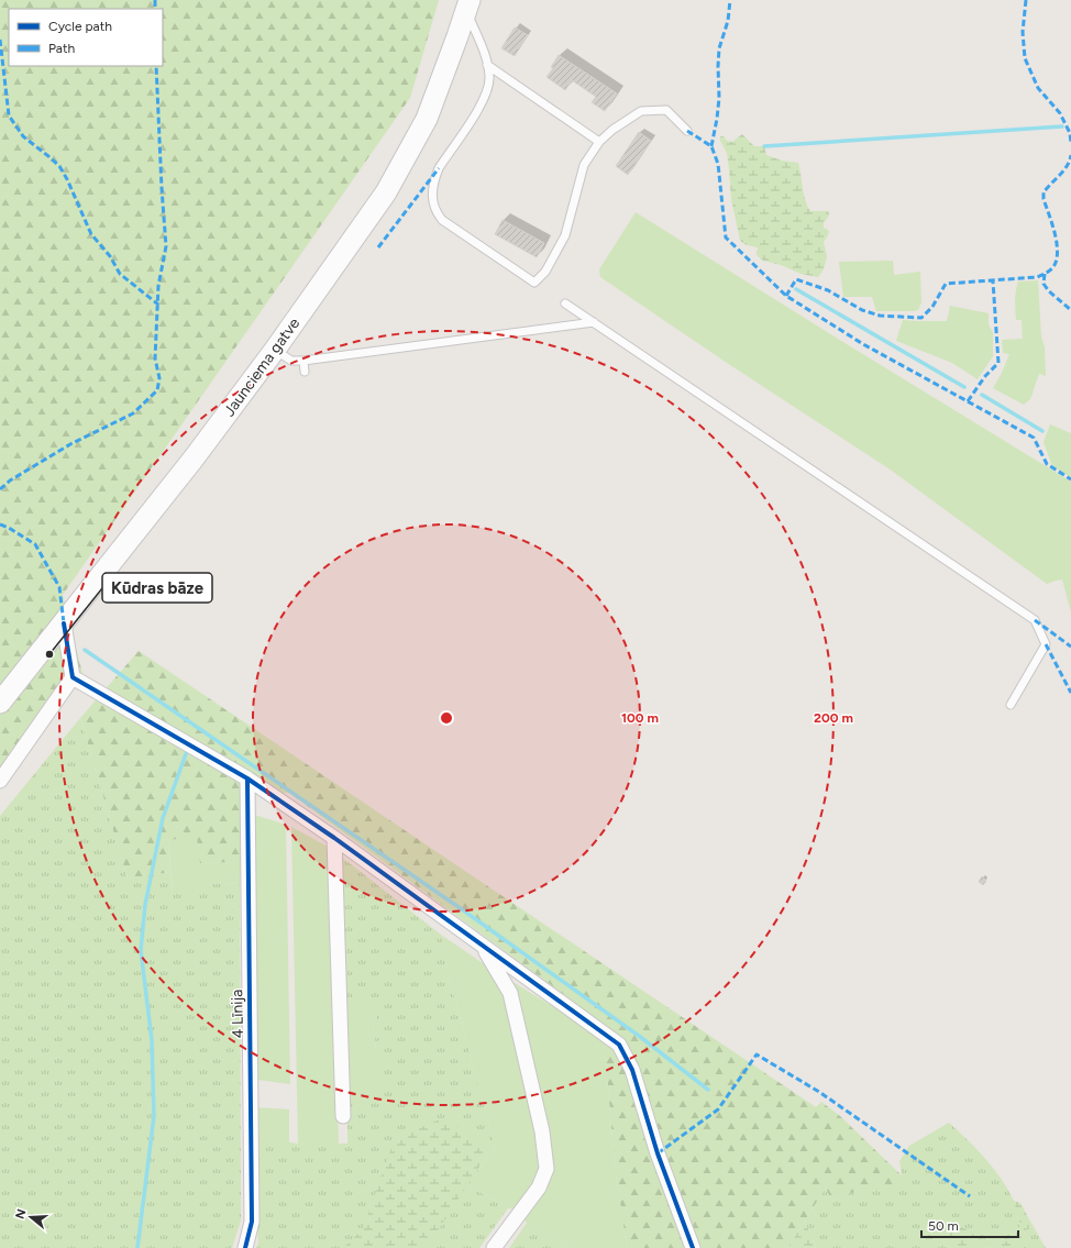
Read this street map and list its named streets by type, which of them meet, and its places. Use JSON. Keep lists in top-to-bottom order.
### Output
{
  "streets": {
    "main road": ["Jaunciema gatve"],
    "street": ["4 Līnija"]
  },
  "places": ["Kūdras bāze"],
  "legend": ["Cycle path", "Path"],
  "scale_bar": "50 m",
  "north": "left",
  "rings": ["100 m", "200 m"]
}
